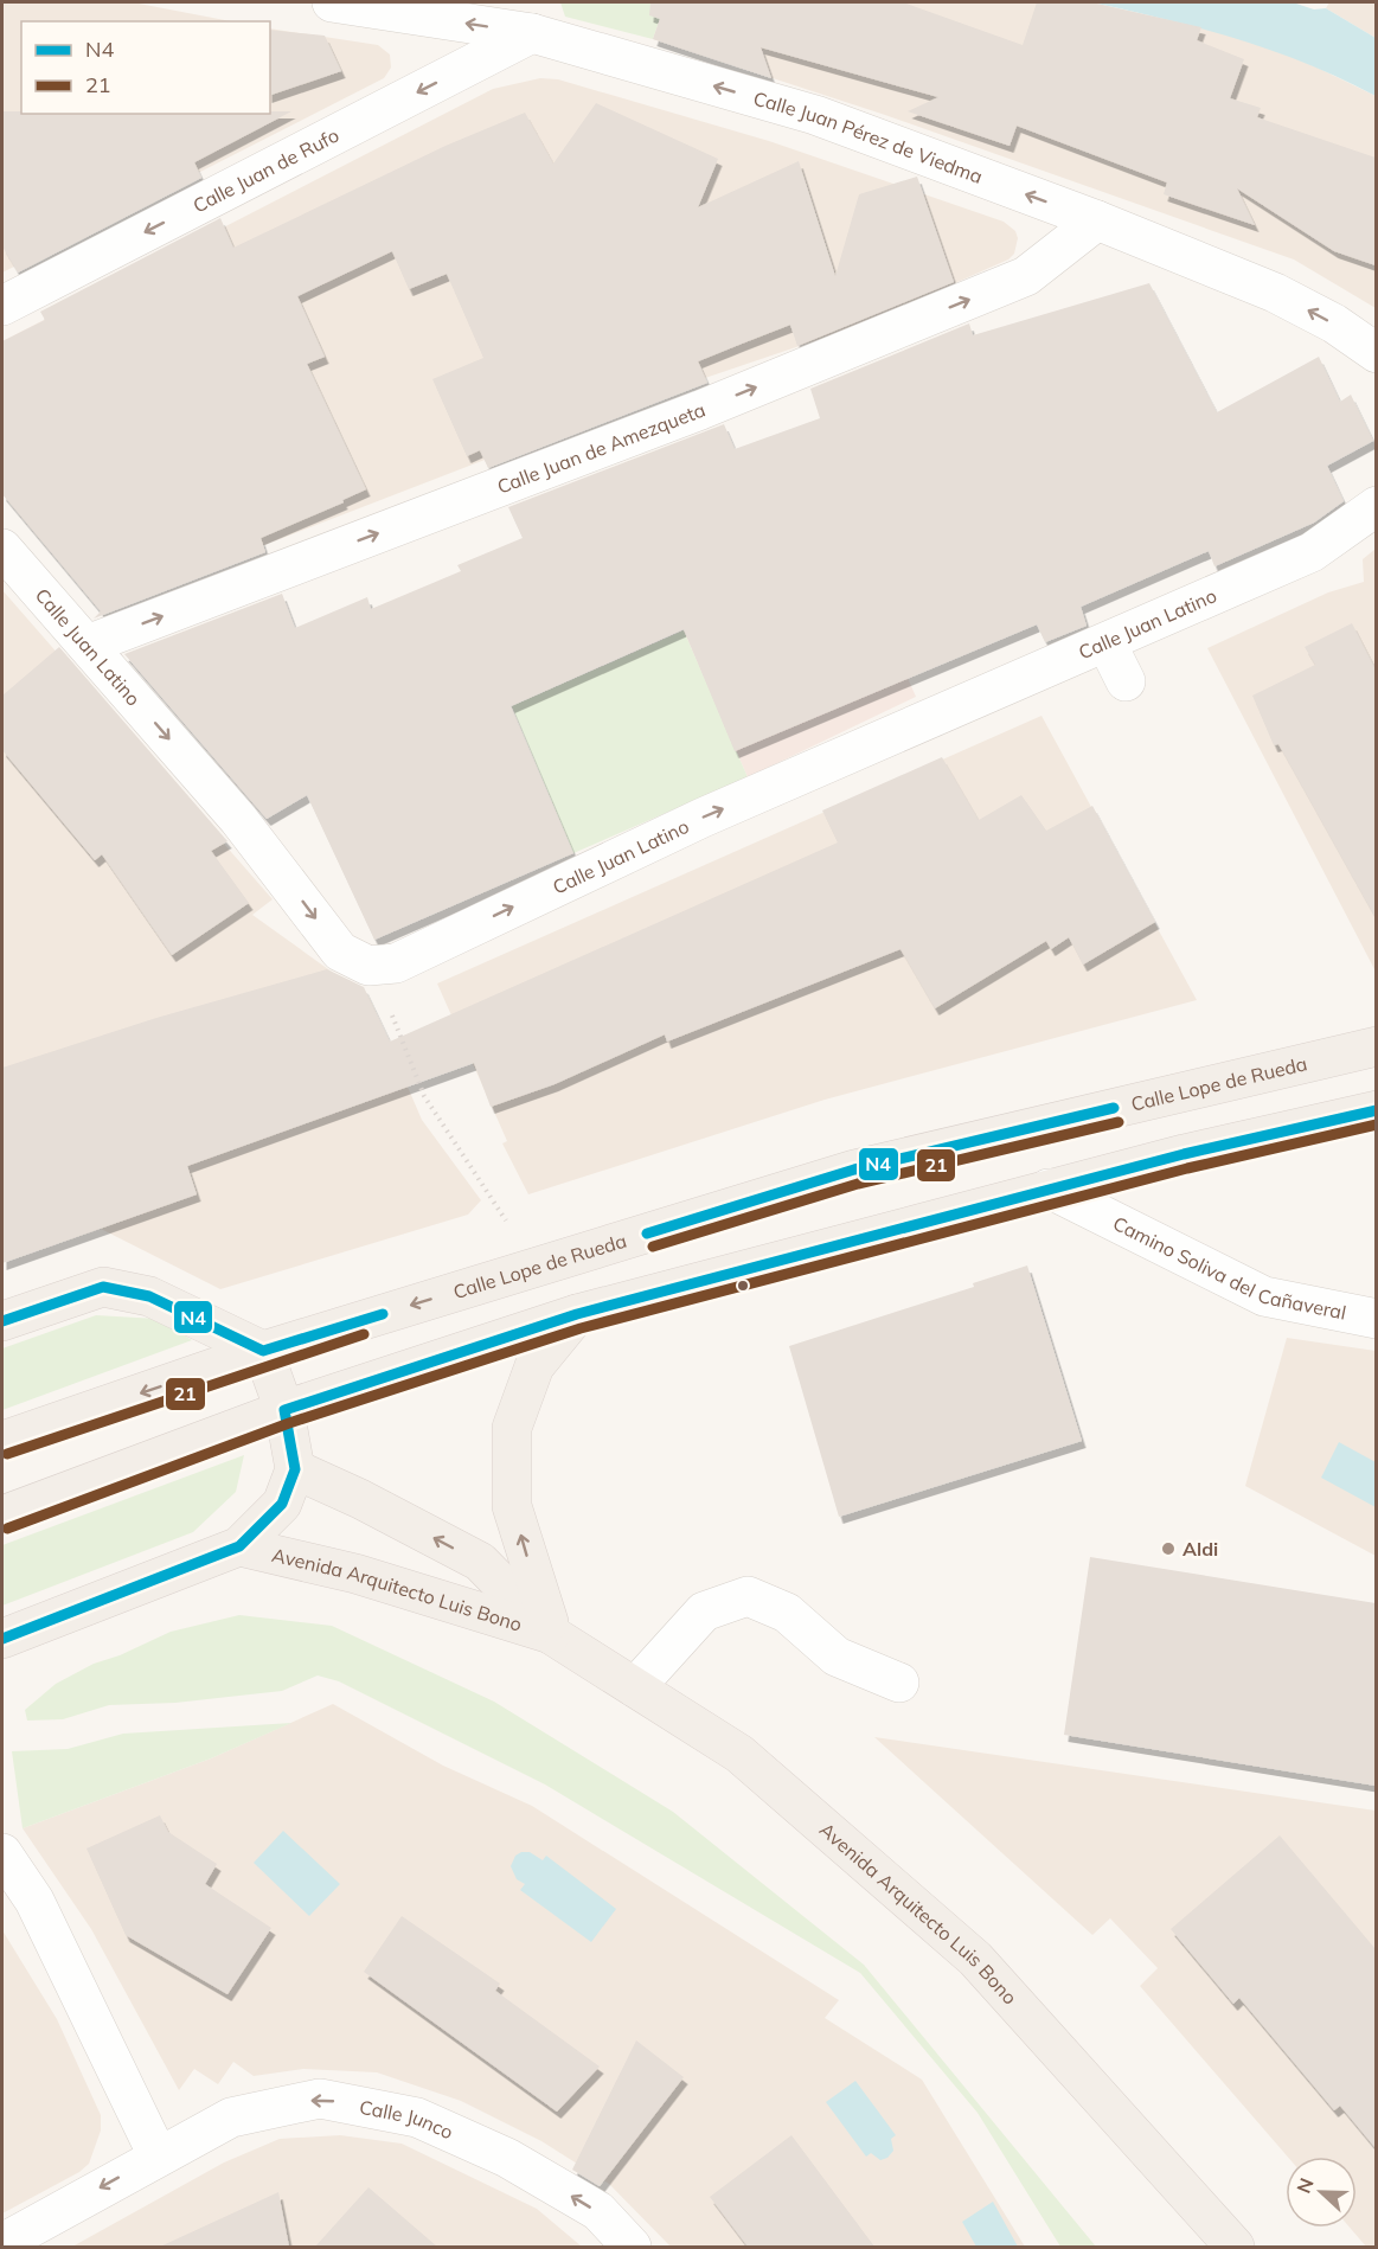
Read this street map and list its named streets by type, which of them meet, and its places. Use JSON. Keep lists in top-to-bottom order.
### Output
{
  "streets": {
    "main road": ["Calle Lope de Rueda", "Avenida Arquitecto Luis Bono"],
    "street": [
      "Calle Juan Pérez de Viedma",
      "Calle Juan de Rufo",
      "Calle Juan de Amezqueta",
      "Calle Juan Latino",
      "Camino Soliva del Cañaveral",
      "Calle Junco"
    ]
  },
  "crossings": [
    ["Calle Juan Pérez de Viedma", "Calle Juan de Rufo"],
    ["Calle Juan Pérez de Viedma", "Calle Juan de Amezqueta"],
    ["Calle Juan de Amezqueta", "Calle Juan Latino"]
  ],
  "one_way": [
    "Calle Juan Pérez de Viedma",
    "Calle Juan de Rufo",
    "Calle Juan de Amezqueta",
    "Calle Juan Latino",
    "Calle Junco"
  ],
  "places": ["Aldi"],
  "lines": ["transit line N4", "transit line 21"],
  "legend": ["N4", "21"],
  "north": "left"
}
